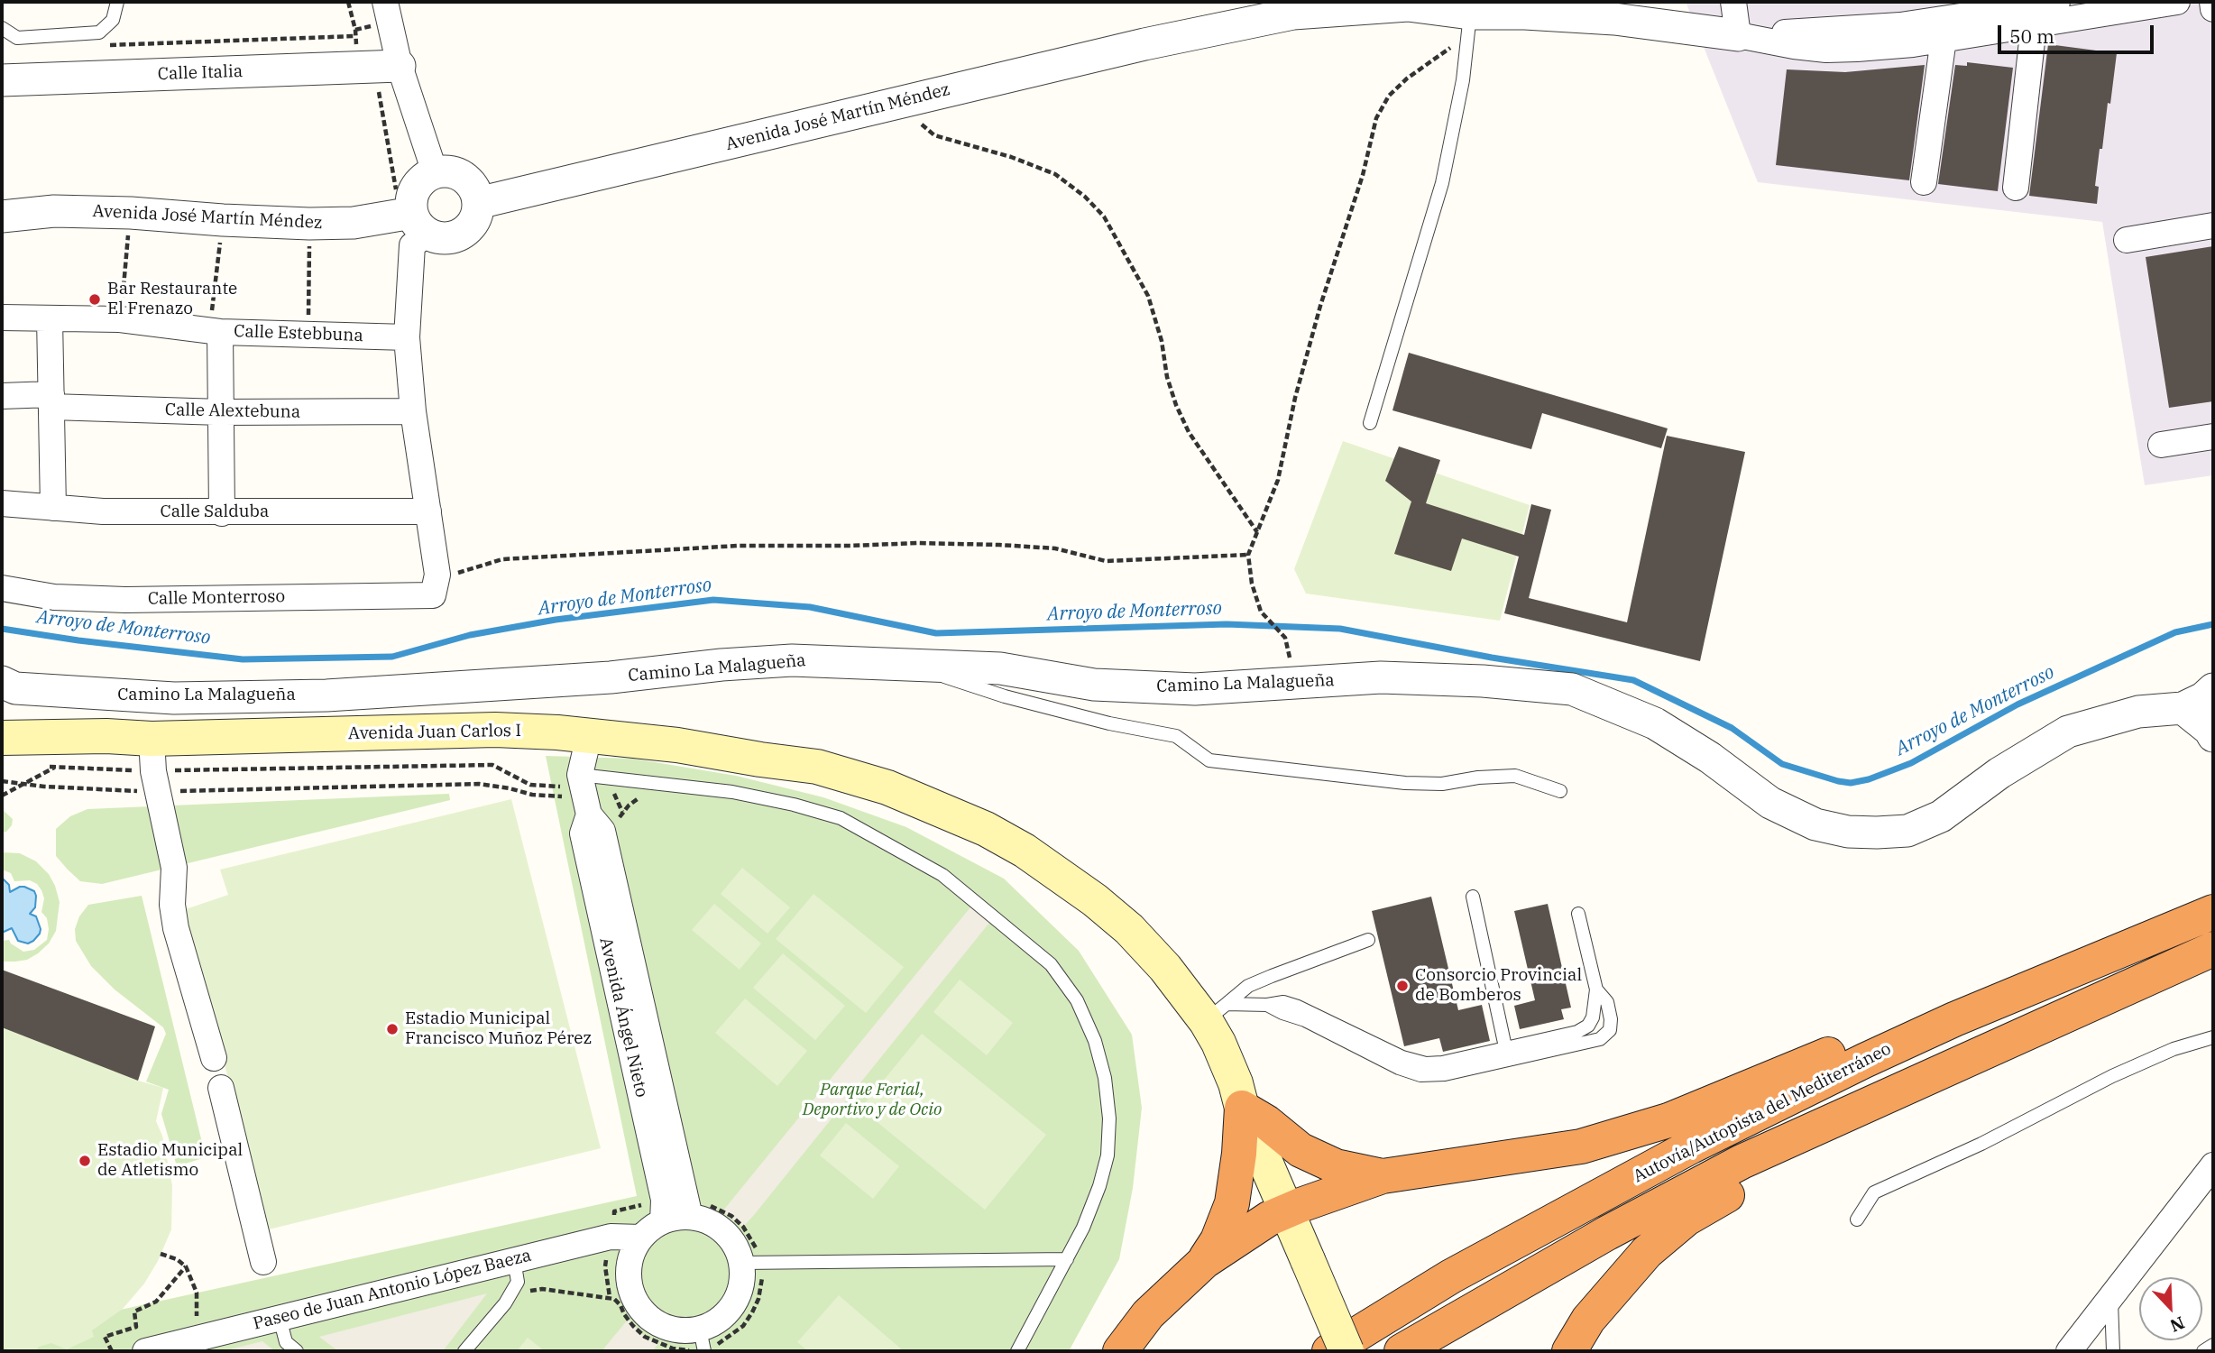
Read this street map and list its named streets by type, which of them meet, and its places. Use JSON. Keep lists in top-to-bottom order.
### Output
{
  "streets": {
    "highway": ["Autovía/Autopista del Mediterráneo"],
    "main road": ["Avenida Juan Carlos I"],
    "street": [
      "Calle Italia",
      "Avenida José Martín Méndez",
      "Calle Estebbuna",
      "Calle Alextebuna",
      "Calle Salduba",
      "Calle Monterroso",
      "Camino La Malagueña",
      "Avenida Ángel Nieto",
      "Paseo de Juan Antonio López Baeza"
    ]
  },
  "crossings": [
    ["Camino La Malagueña", "Avenida Juan Carlos I"],
    ["Avenida Juan Carlos I", "Avenida Ángel Nieto"],
    ["Avenida Ángel Nieto", "Paseo de Juan Antonio López Baeza"]
  ],
  "water": ["Arroyo de Monterroso"],
  "parks": ["Parque Ferial, Deportivo y de Ocio"],
  "places": [
    "Bar Restaurante El Frenazo",
    "Consorcio Provincial de Bomberos",
    "Estadio Municipal Francisco Muñoz Pérez",
    "Estadio Municipal de Atletismo"
  ],
  "scale_bar": "50 m",
  "north": "bottom right"
}
